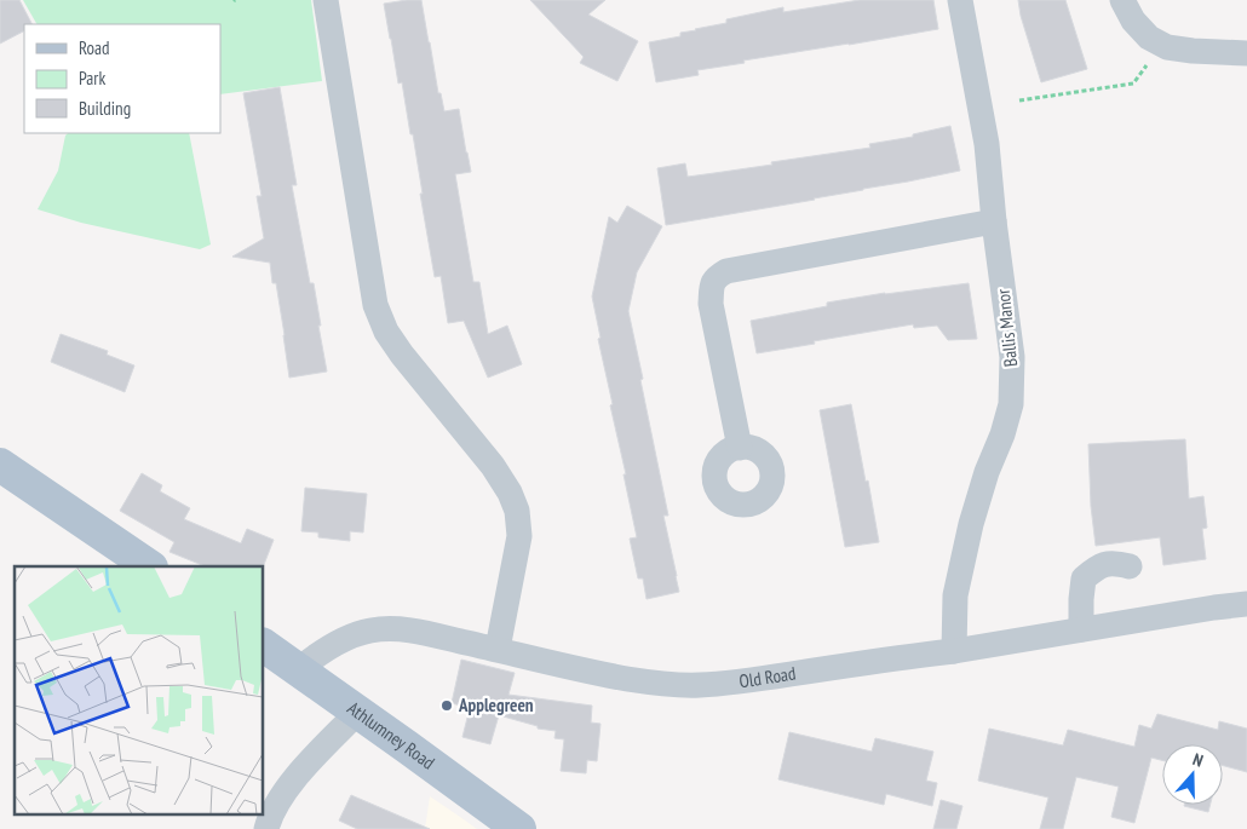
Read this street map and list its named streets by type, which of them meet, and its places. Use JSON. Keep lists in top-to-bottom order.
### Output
{
  "streets": {
    "main road": ["Athlumney Road"],
    "street": ["Ballis Manor", "Old Road"]
  },
  "crossings": [
    ["Ballis Manor", "Old Road"],
    ["Old Road", "Athlumney Road"]
  ],
  "places": ["Applegreen"],
  "legend": ["Road", "Park", "Building"],
  "north": "top"
}
